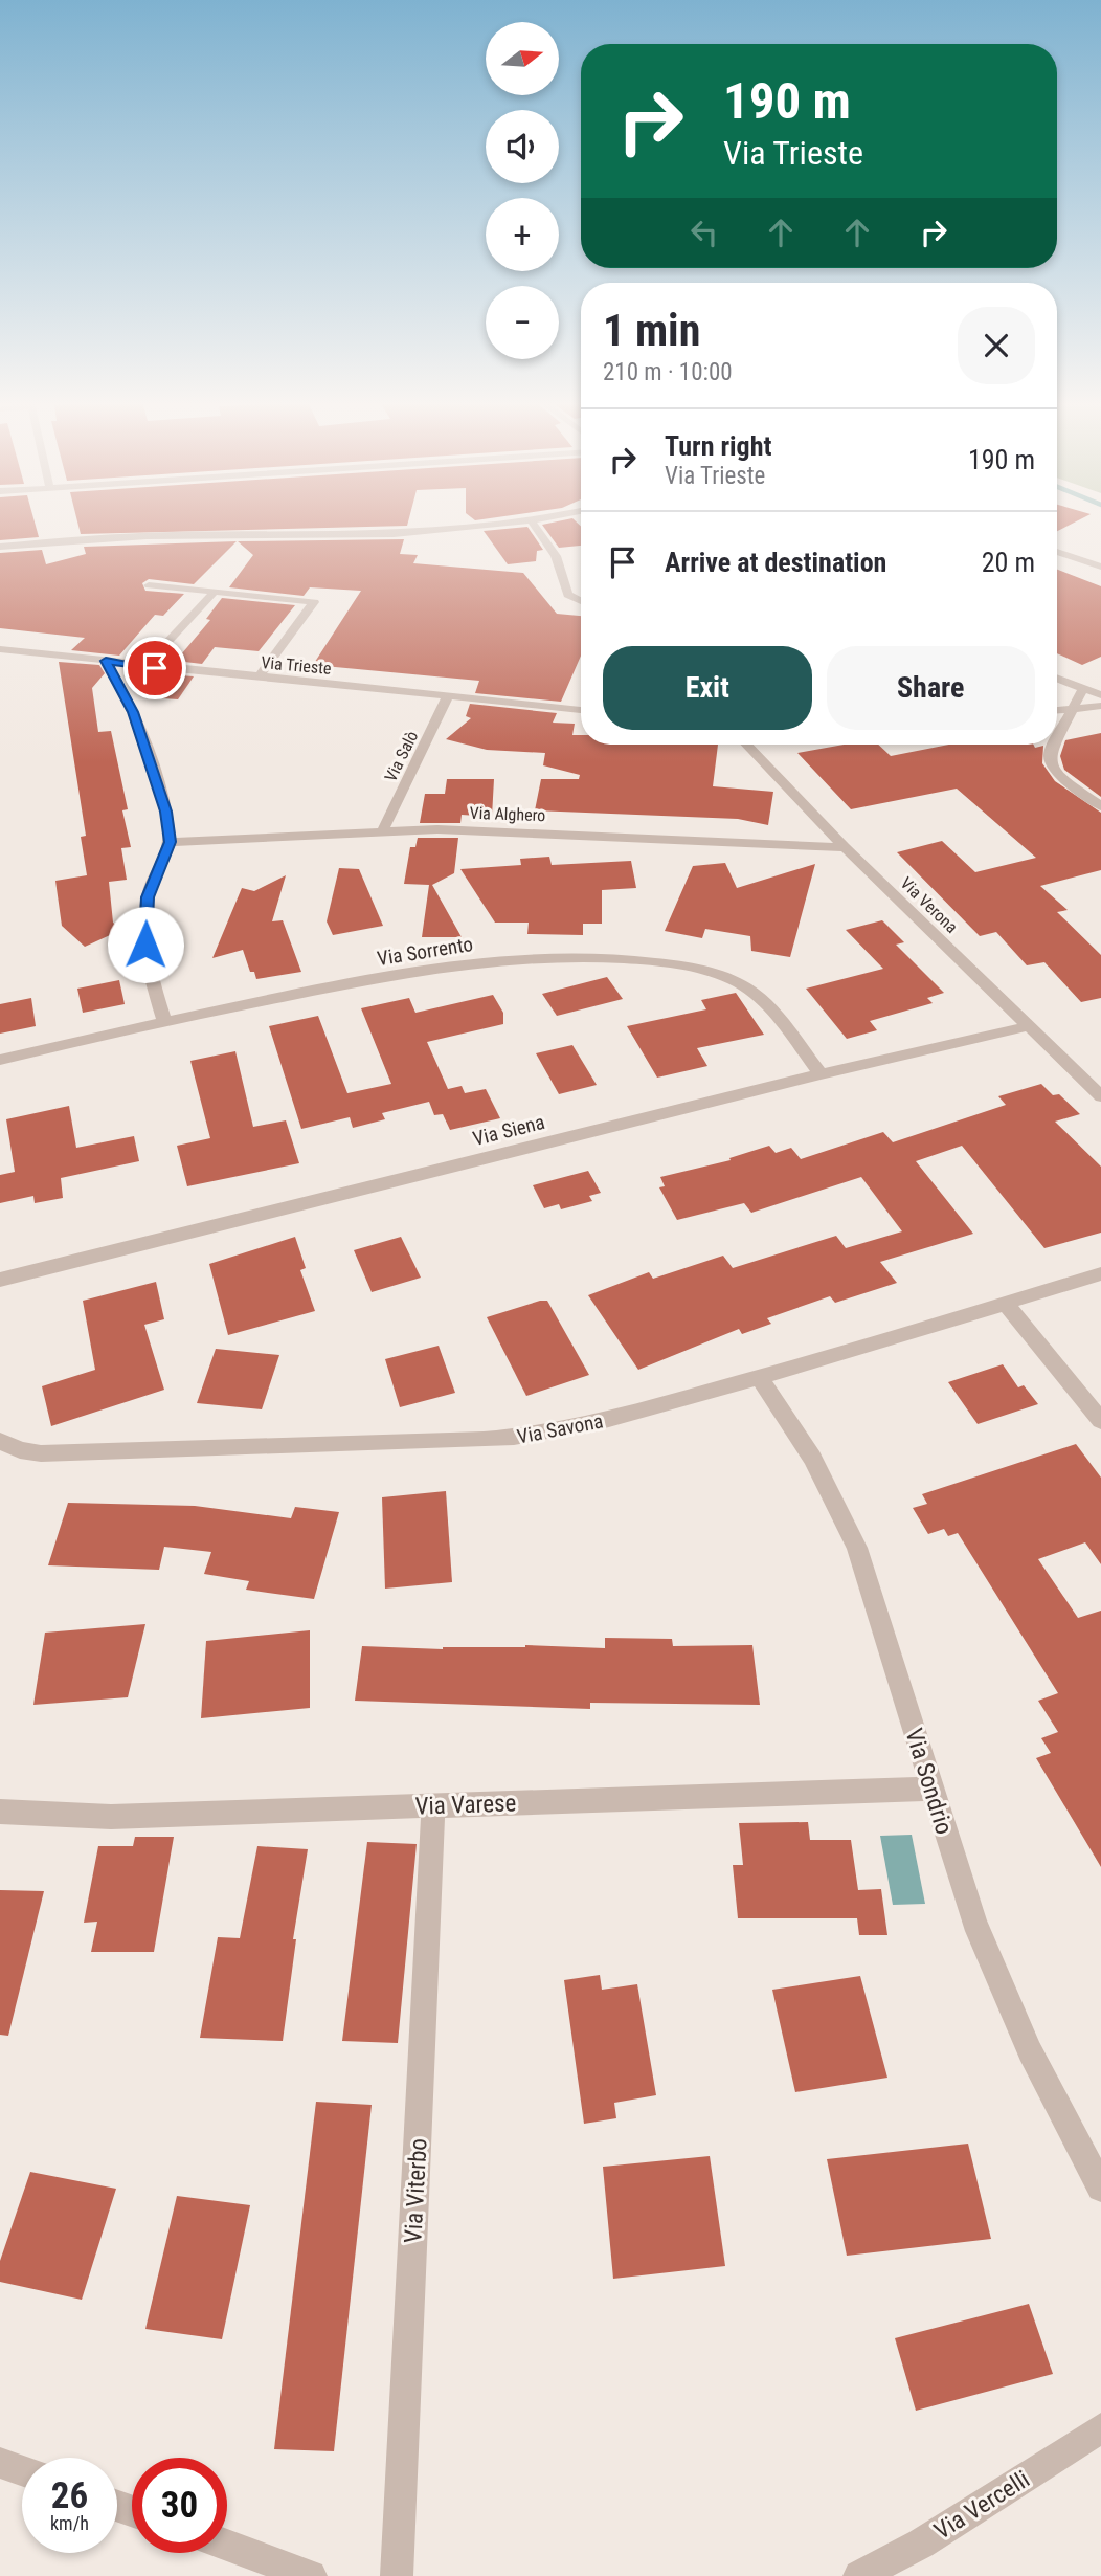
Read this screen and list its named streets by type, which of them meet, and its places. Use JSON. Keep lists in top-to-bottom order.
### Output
{
  "streets": {
    "street": [
      "Via Trieste",
      "Via Salò",
      "Via Alghero",
      "Via Verona",
      "Via Sorrento",
      "Via Siena",
      "Via Savona",
      "Via Sondrio",
      "Via Varese",
      "Via Viterbo",
      "Via Vercelli"
    ]
  },
  "crossings": [
    ["Via Trieste", "Via Salò"],
    ["Via Salò", "Via Alghero"],
    ["Via Alghero", "Via Verona"],
    ["Via Verona", "Via Siena"],
    ["Via Sorrento", "Via Siena"],
    ["Via Savona", "Via Sondrio"],
    ["Via Sondrio", "Via Varese"],
    ["Via Varese", "Via Viterbo"]
  ],
  "north": "right",
  "page": {
    "map_buttons": ["+", "−"],
    "turn": ["190 m", "Via Trieste"],
    "heading": ["1 min", "210 m · 10:00"],
    "list": [
      {
        "name": "Turn right",
        "note": "Via Trieste",
        "value": "190 m"
      },
      {
        "name": "Arrive at destination",
        "value": "20 m"
      }
    ],
    "buttons": ["Exit", "Share"],
    "speed": "26 km/h",
    "limit": "30"
  }
}
